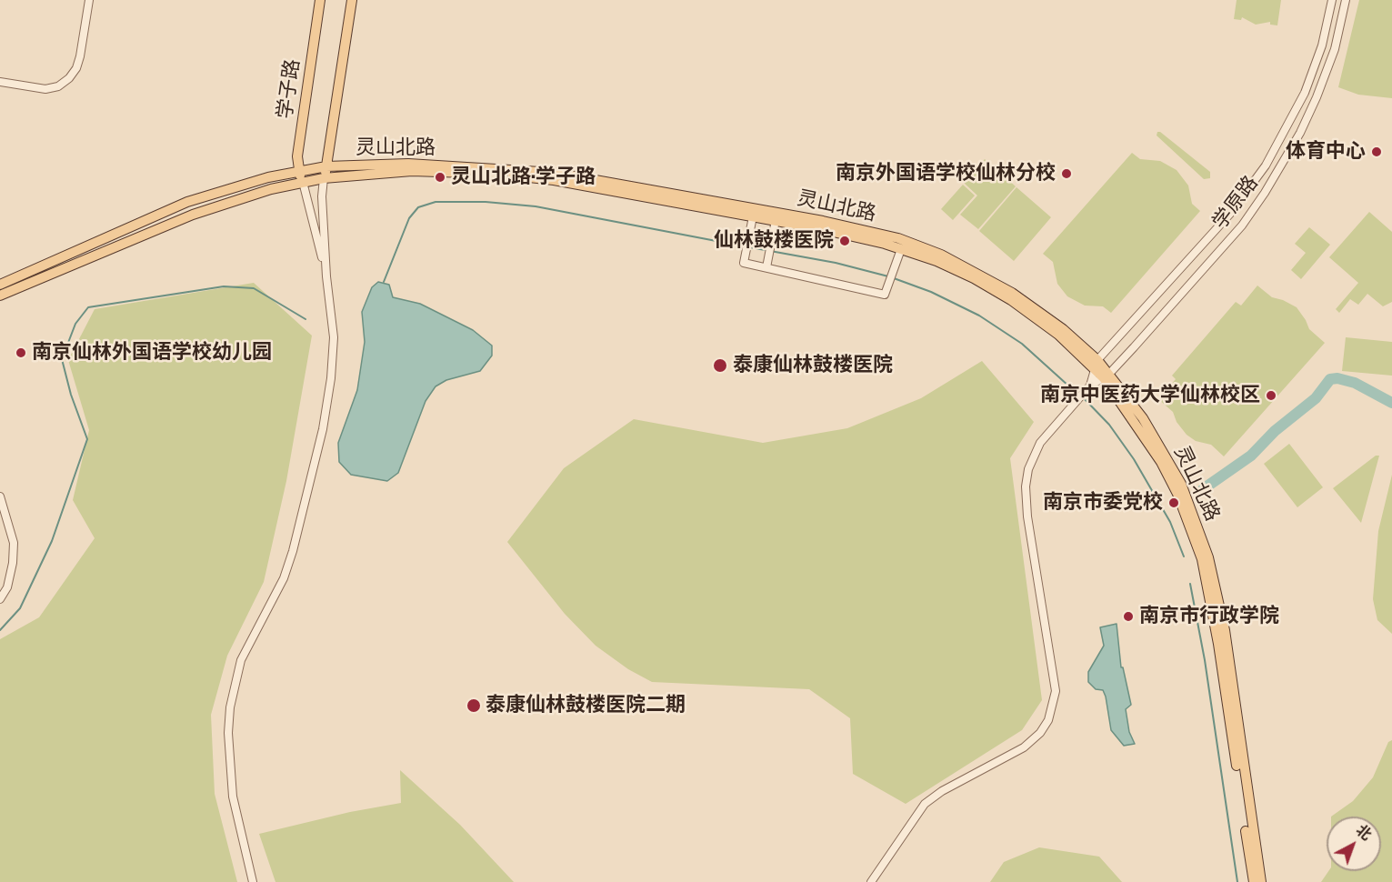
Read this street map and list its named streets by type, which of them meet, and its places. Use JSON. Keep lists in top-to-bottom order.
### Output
{
  "streets": {
    "main road": ["学子路", "灵山北路"],
    "street": ["学原路"]
  },
  "crossings": [
    ["学子路", "灵山北路"],
    ["灵山北路", "学原路"]
  ],
  "places": [
    "体育中心",
    "南京外国语学校仙林分校",
    "灵山北路·学子路",
    "仙林鼓楼医院",
    "南京仙林外国语学校幼儿园",
    "泰康仙林鼓楼医院",
    "南京中医药大学仙林校区",
    "南京市委党校",
    "南京市行政学院",
    "泰康仙林鼓楼医院二期"
  ],
  "north": "top right"
}
